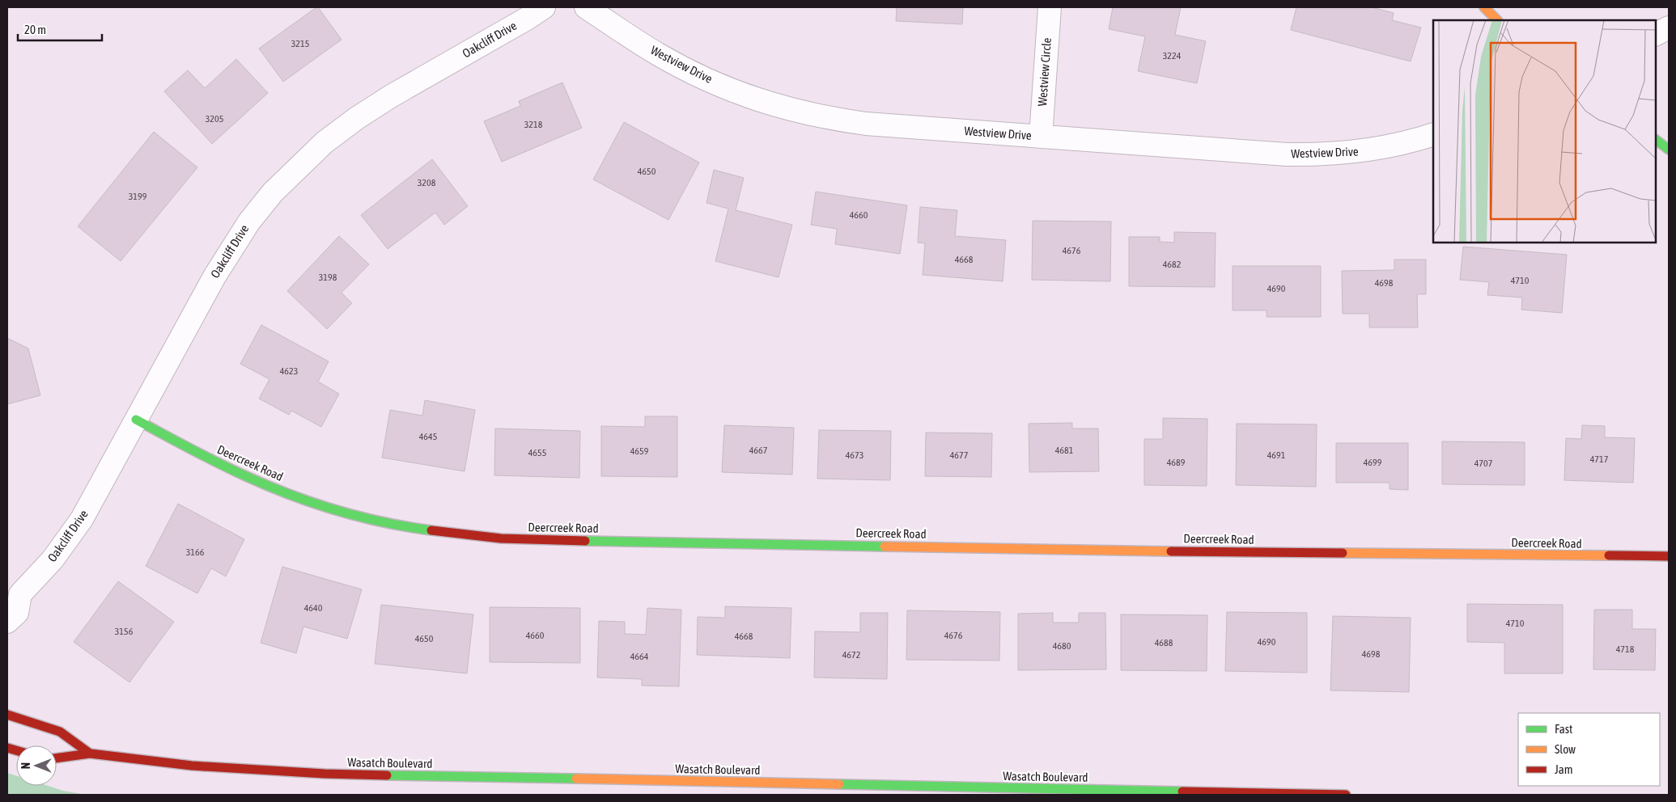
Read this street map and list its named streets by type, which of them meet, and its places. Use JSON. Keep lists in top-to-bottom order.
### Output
{
  "streets": {
    "street": [
      "Oakcliff Drive",
      "Westview Drive",
      "Westview Circle",
      "Deercreek Road",
      "Wasatch Boulevard"
    ]
  },
  "crossings": [
    ["Oakcliff Drive", "Deercreek Road"],
    ["Westview Drive", "Westview Circle"]
  ],
  "house_numbers": [
    "3215",
    "3224",
    "3205",
    "3218",
    "4650",
    "3208",
    "3199",
    "4660",
    "4676",
    "4668",
    "4682",
    "3198",
    "4710",
    "4698",
    "4690",
    "4623",
    "4645",
    "4667",
    "4681",
    "4659",
    "4655",
    "4673",
    "4677",
    "4691",
    "4717",
    "4689",
    "4699",
    "4707",
    "3166",
    "4640",
    "4710",
    "3156",
    "4660",
    "4676",
    "4668",
    "4650",
    "4690",
    "4688",
    "4680",
    "4718",
    "4698",
    "4672",
    "4664"
  ],
  "legend": ["Fast", "Slow", "Jam"],
  "scale_bar": "20 m",
  "north": "left"
}
